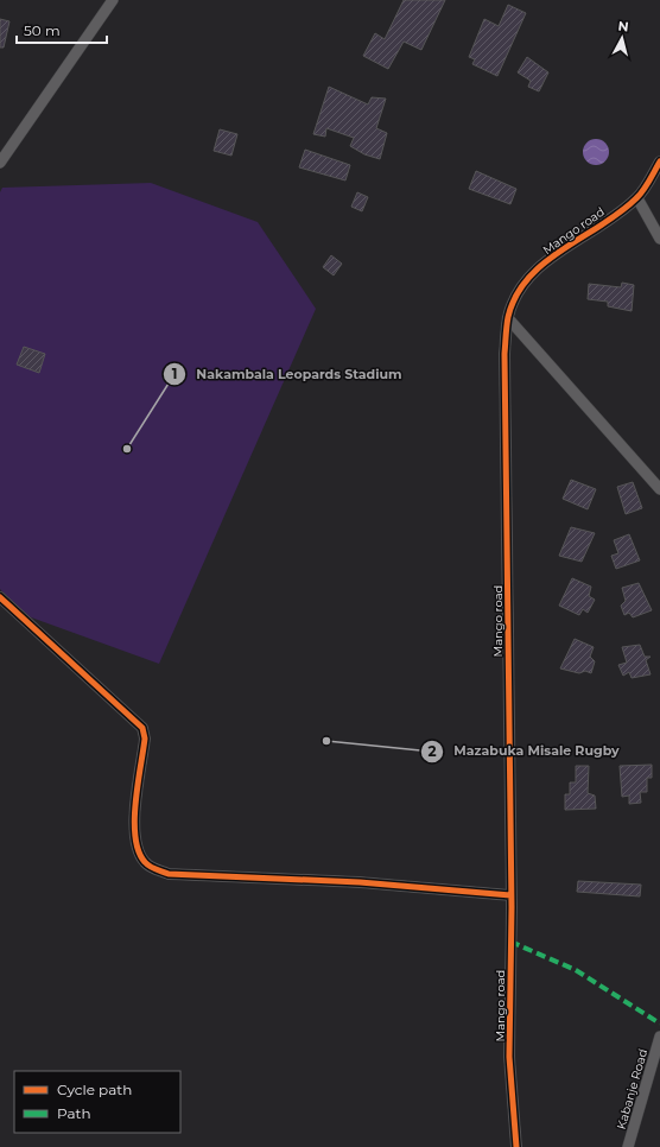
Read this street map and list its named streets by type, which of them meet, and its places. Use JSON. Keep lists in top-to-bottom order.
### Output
{
  "streets": {
    "street": ["Mango road", "Kabanje Road"]
  },
  "places": ["Nakambala Leopards Stadium", "Mazabuka Misale Rugby"],
  "legend": ["Cycle path", "Path"],
  "scale_bar": "50 m",
  "north": "top"
}
